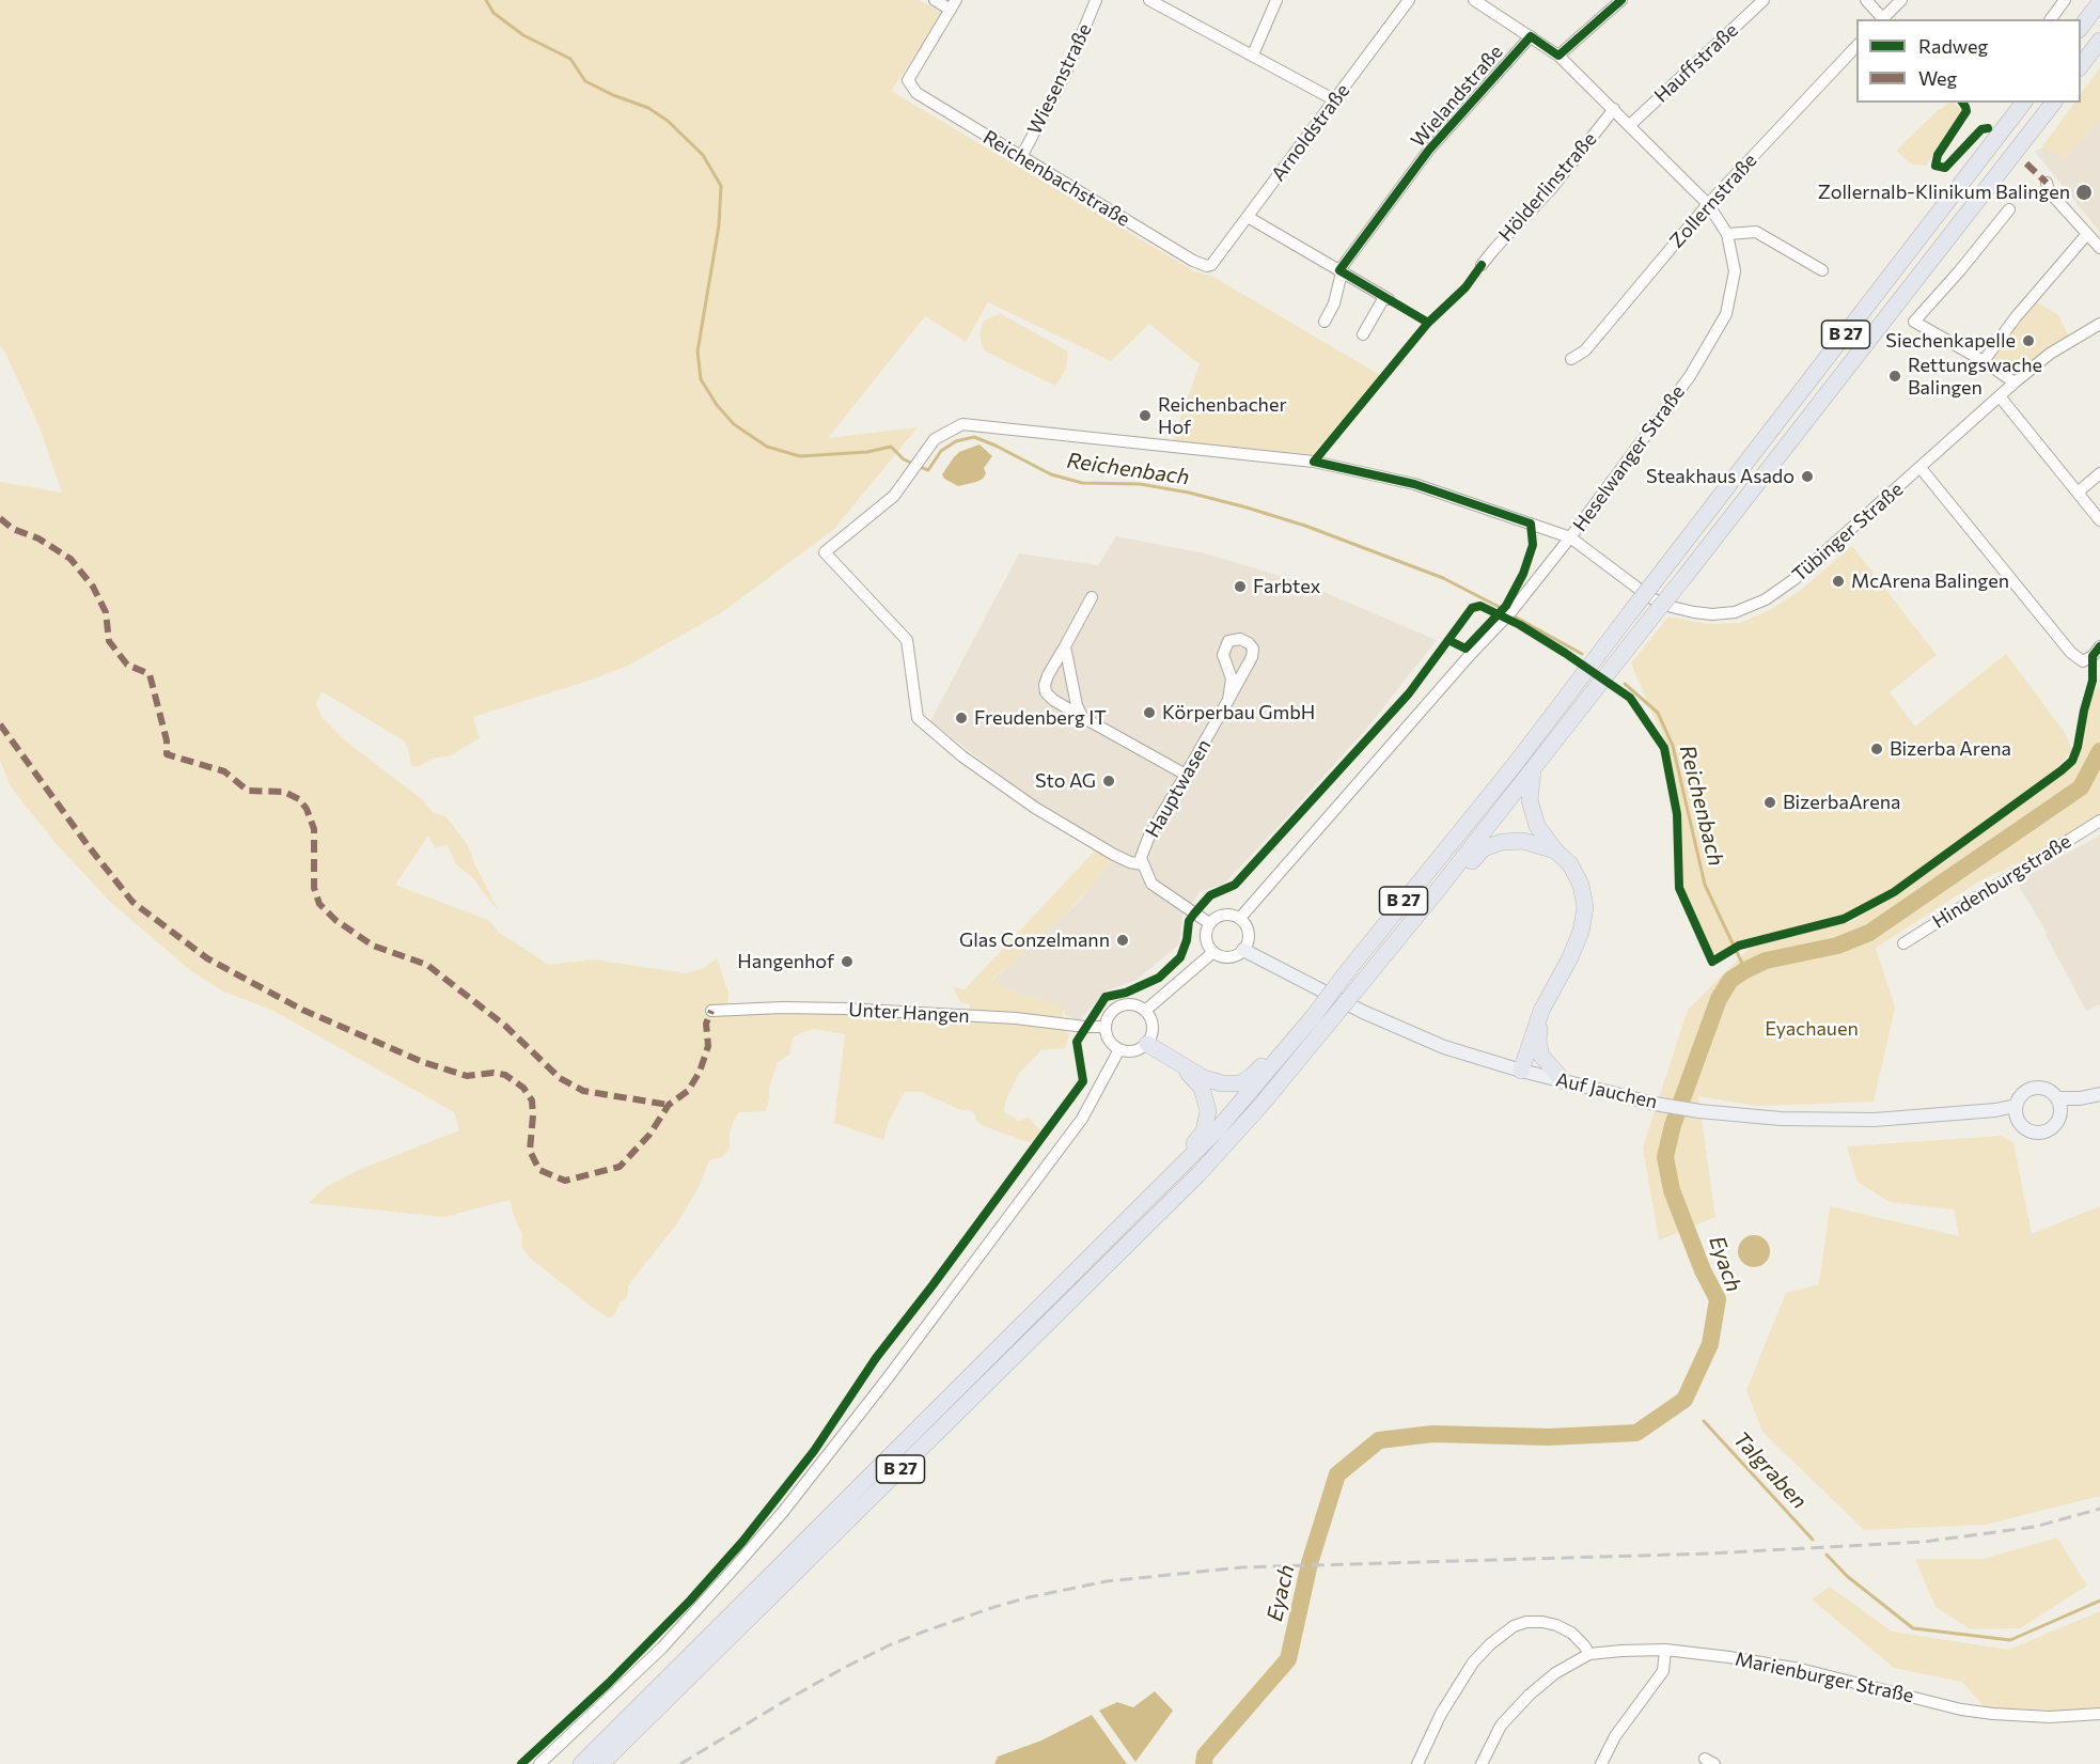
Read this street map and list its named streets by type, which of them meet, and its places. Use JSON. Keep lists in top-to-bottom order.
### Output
{
  "streets": {
    "highway": ["B 27"],
    "main road": ["Auf Jauchen"],
    "street": [
      "Hauffstraße",
      "Wiesenstraße",
      "Wielandstraße",
      "Arnoldstraße",
      "Reichenbachstraße",
      "Hölderlinstraße",
      "Zollernstraße",
      "Heselwanger Straße",
      "Tübinger Straße",
      "Hauptwasen",
      "Hindenburgstraße",
      "Unter Hangen",
      "Marienburger Straße"
    ]
  },
  "crossings": [
    ["Hauffstraße", "Heselwanger Straße"],
    ["Wiesenstraße", "Reichenbachstraße"],
    ["Wielandstraße", "Heselwanger Straße"],
    ["Arnoldstraße", "Reichenbachstraße"],
    ["Hölderlinstraße", "Heselwanger Straße"],
    ["Zollernstraße", "Heselwanger Straße"],
    ["Heselwanger Straße", "Tübinger Straße"],
    ["Heselwanger Straße", "Auf Jauchen"],
    ["Tübinger Straße", "Hauptwasen"]
  ],
  "water": ["Reichenbach", "Eyach", "Talgraben"],
  "parks": ["Eyachauen"],
  "places": [
    "Zollernalb-Klinikum Balingen",
    "Siechenkapelle",
    "Rettungswache Balingen",
    "Reichenbacher Hof",
    "Steakhaus Asado",
    "McArena Balingen",
    "Farbtex",
    "Körperbau GmbH",
    "Freudenberg IT",
    "Bizerba Arena",
    "Sto AG",
    "BizerbaArena",
    "Glas Conzelmann",
    "Hangenhof"
  ],
  "legend": ["Radweg", "Weg"]
}
